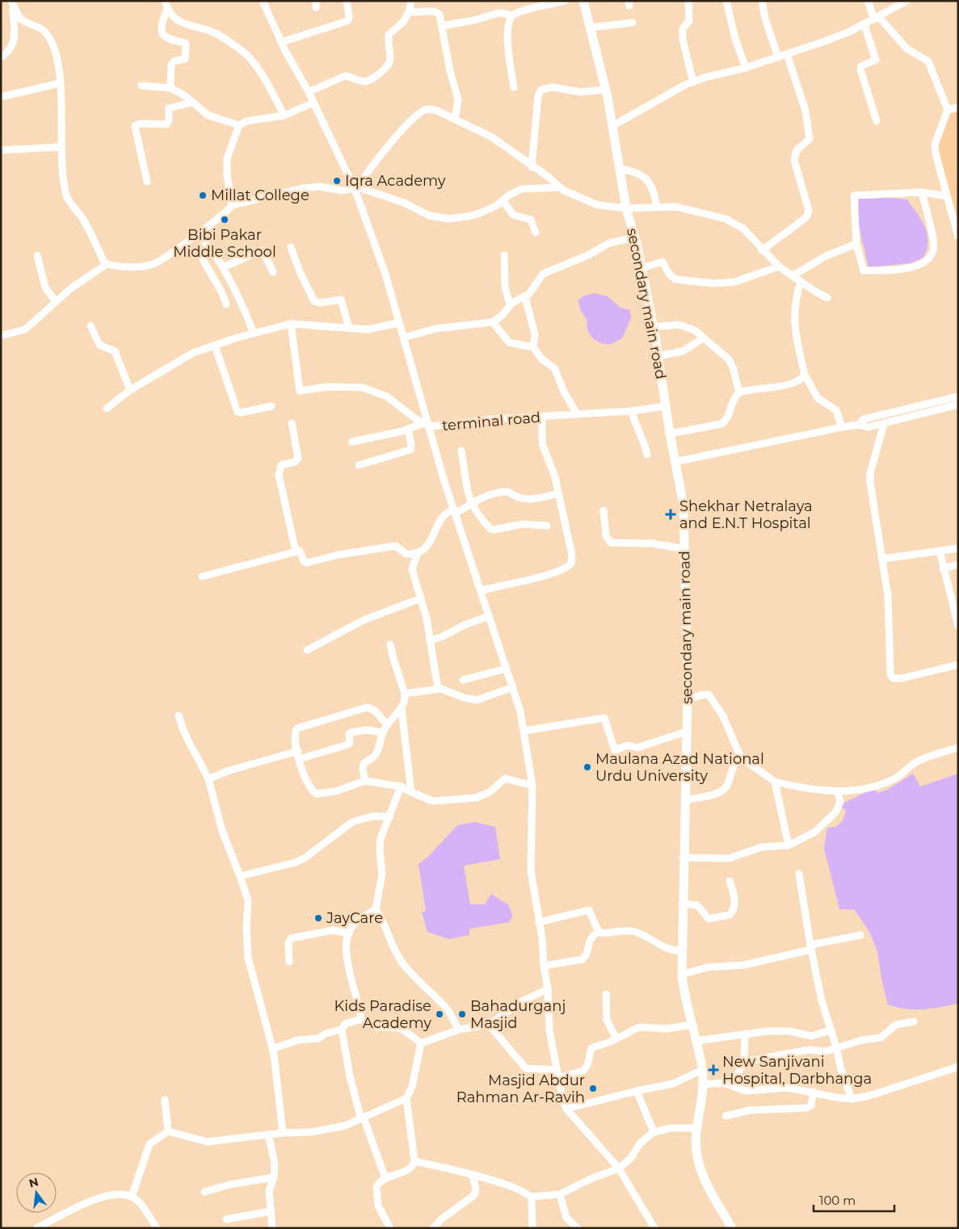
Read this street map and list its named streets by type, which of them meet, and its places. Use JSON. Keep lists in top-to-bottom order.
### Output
{
  "streets": {
    "main road": ["secondary main road"],
    "street": ["terminal road"]
  },
  "crossings": [
    ["secondary main road", "terminal road"]
  ],
  "places": {
    "other": [
      "Iqra Academy",
      "Millat College",
      "Bibi Pakar Middle School",
      "Maulana Azad National Urdu University",
      "JayCare",
      "Kids Paradise Academy",
      "Bahadurganj Masjid",
      "Masjid Abdur Rahman Ar-Ravih"
    ],
    "health": ["Shekhar Netralaya and E.N.T Hospital", "New Sanjivani Hospital, Darbhanga"]
  },
  "scale_bar": "100 m",
  "north": "top"
}
